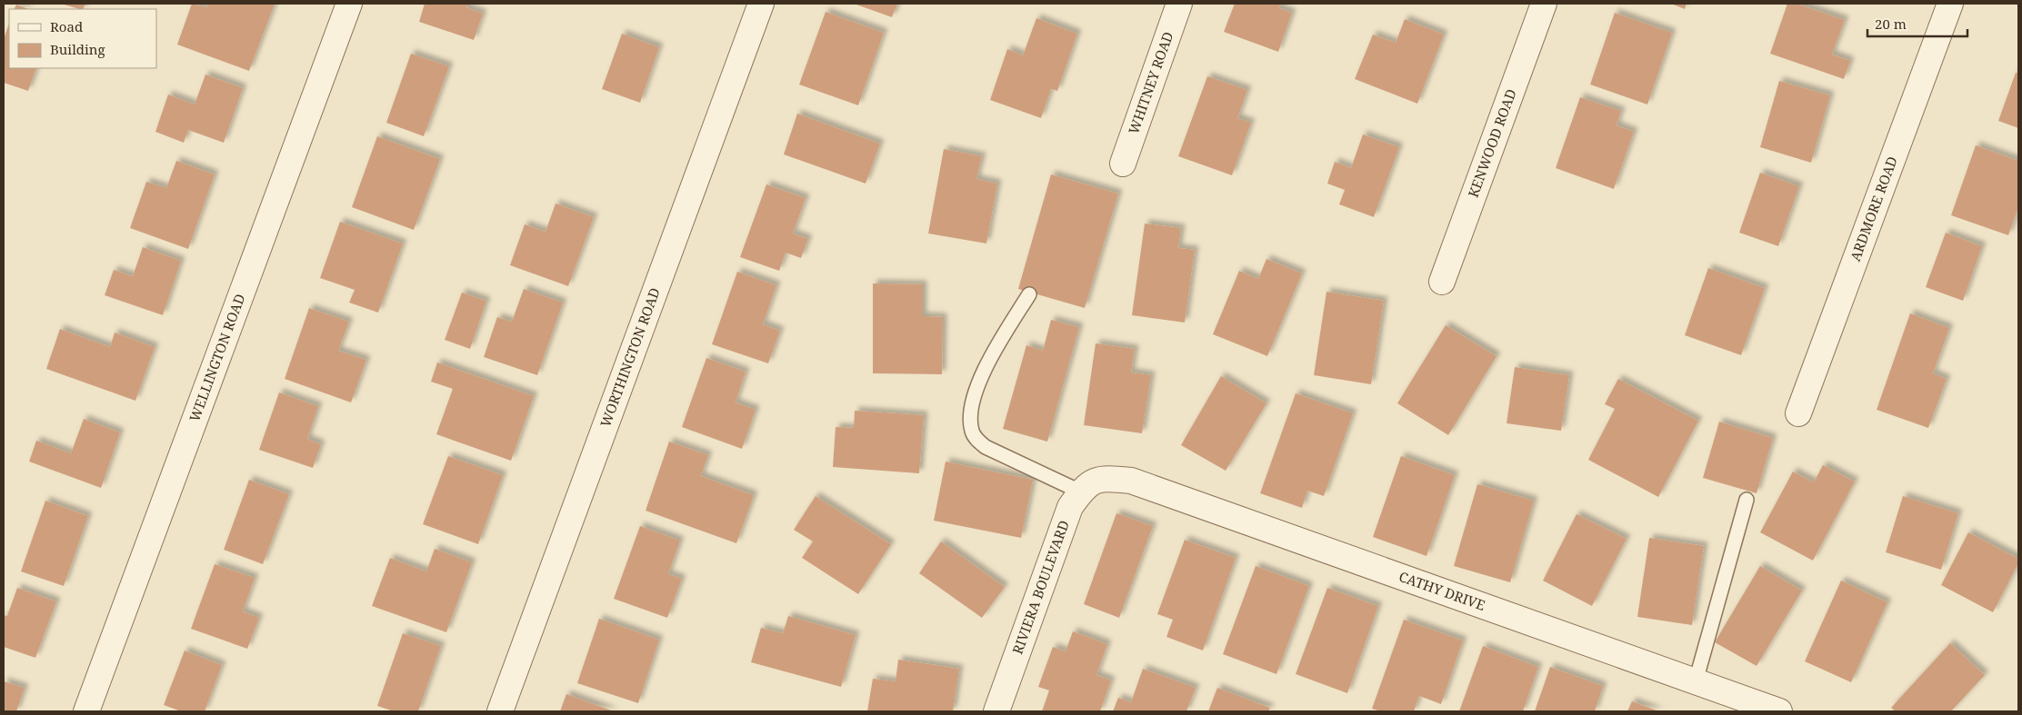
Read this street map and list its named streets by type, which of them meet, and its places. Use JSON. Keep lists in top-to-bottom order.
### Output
{
  "streets": {
    "street": [
      "WHITNEY ROAD",
      "KENWOOD ROAD",
      "ARDMORE ROAD",
      "WORTHINGTON ROAD",
      "WELLINGTON ROAD",
      "RIVIERA BOULEVARD",
      "CATHY DRIVE"
    ]
  },
  "crossings": [
    ["RIVIERA BOULEVARD", "CATHY DRIVE"]
  ],
  "legend": ["Road", "Building"],
  "scale_bar": "20 m"
}
